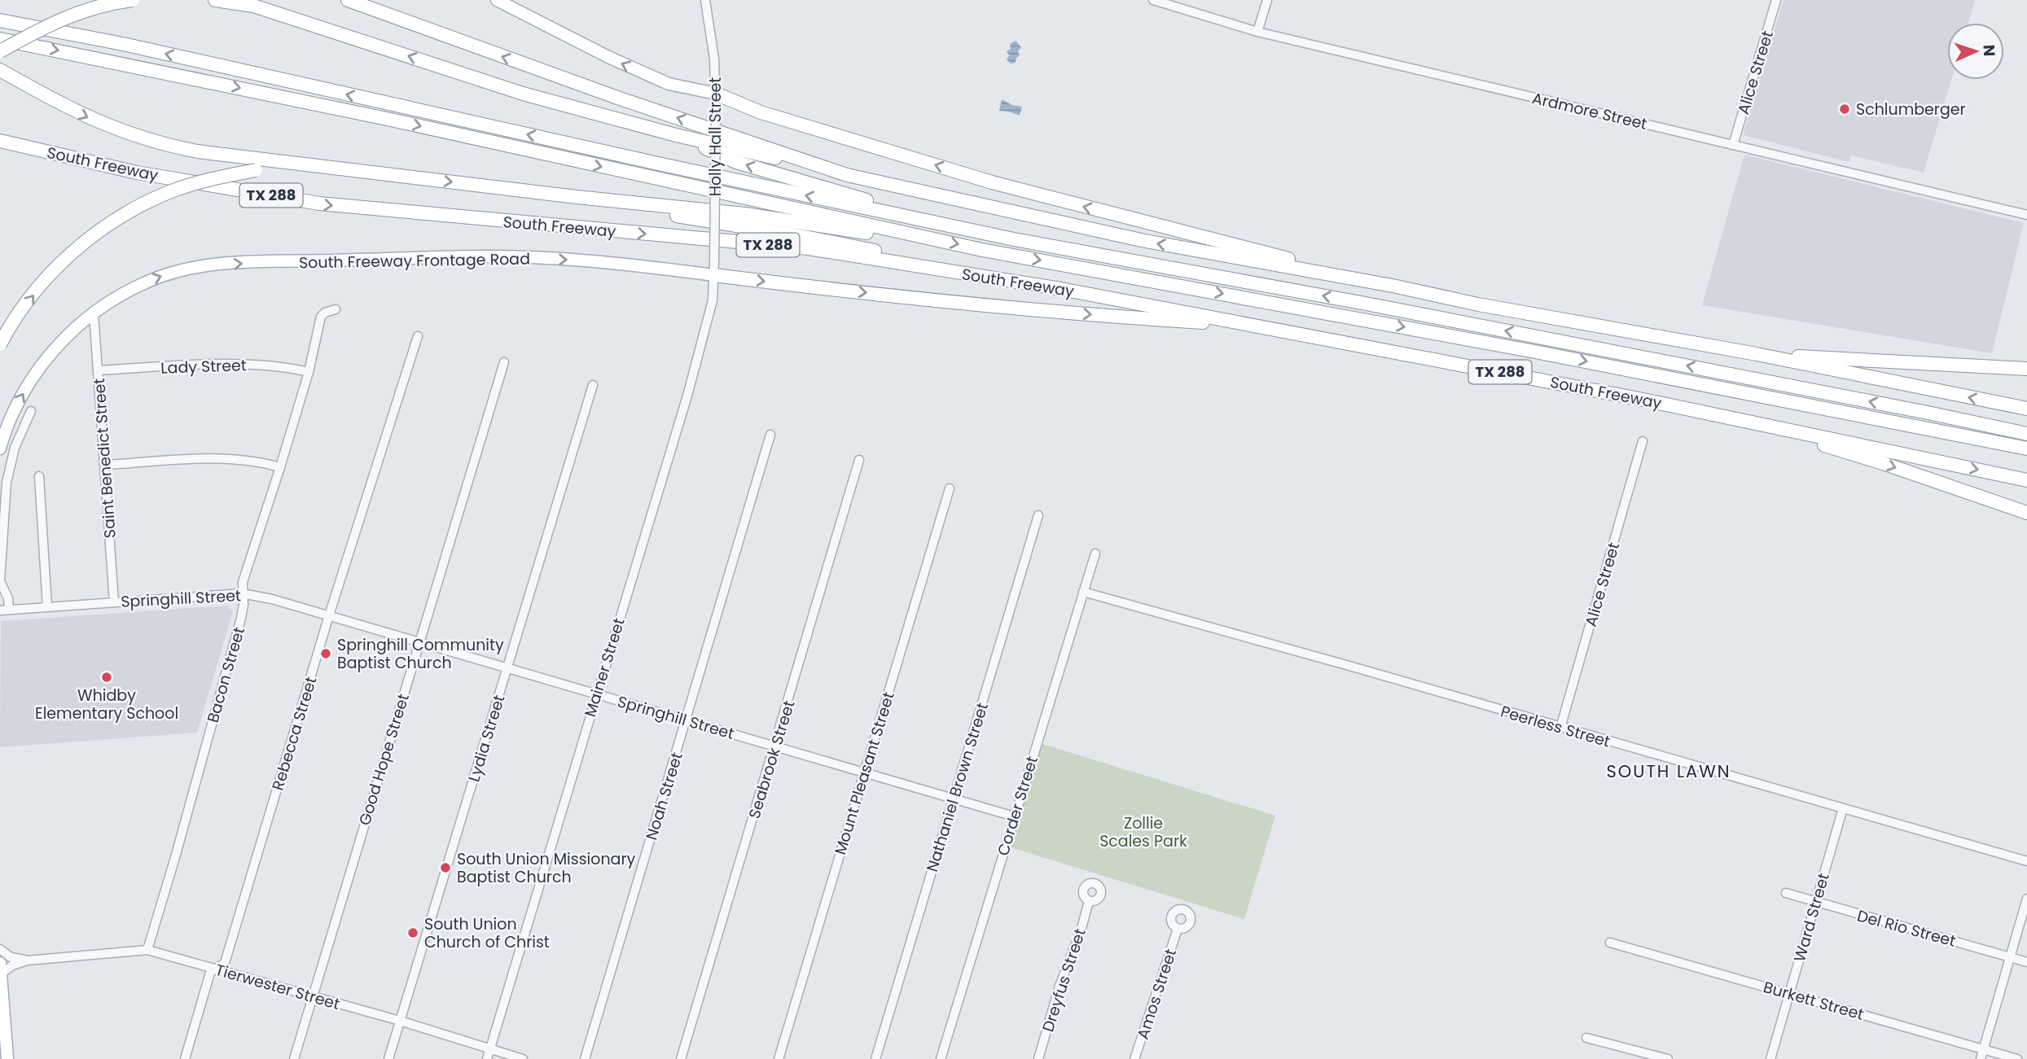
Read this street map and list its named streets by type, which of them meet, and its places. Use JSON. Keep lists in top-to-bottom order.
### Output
{
  "streets": {
    "highway": ["South Freeway", "TX 288"],
    "main road": ["South Freeway Frontage Road"],
    "street": [
      "Alice Street",
      "Ardmore Street",
      "Holly Hall Street",
      "Lady Street",
      "Saint Benedict Street",
      "Springhill Street",
      "Mainer Street",
      "Bacon Street",
      "Peerless Street",
      "Rebecca Street",
      "Lydia Street",
      "Good Hope Street",
      "Seabrook Street",
      "Mount Pleasant Street",
      "Nathaniel Brown Street",
      "Noah Street",
      "Corder Street",
      "Ward Street",
      "Del Rio Street",
      "Dreyfus Street",
      "Tierwester Street",
      "Amos Street",
      "Burkett Street"
    ]
  },
  "crossings": [
    ["Alice Street", "Ardmore Street"],
    ["Alice Street", "Peerless Street"],
    ["Holly Hall Street", "South Freeway Frontage Road"],
    ["Holly Hall Street", "Mainer Street"],
    ["South Freeway Frontage Road", "Saint Benedict Street"],
    ["South Freeway Frontage Road", "Mainer Street"],
    ["Lady Street", "Saint Benedict Street"],
    ["Lady Street", "Bacon Street"],
    ["Saint Benedict Street", "Springhill Street"],
    ["Springhill Street", "Mainer Street"],
    ["Springhill Street", "Bacon Street"],
    ["Springhill Street", "Rebecca Street"],
    ["Springhill Street", "Lydia Street"],
    ["Springhill Street", "Good Hope Street"],
    ["Springhill Street", "Seabrook Street"],
    ["Springhill Street", "Mount Pleasant Street"],
    ["Springhill Street", "Nathaniel Brown Street"],
    ["Springhill Street", "Noah Street"],
    ["Springhill Street", "Corder Street"],
    ["Mainer Street", "Tierwester Street"],
    ["Bacon Street", "Tierwester Street"],
    ["Peerless Street", "Corder Street"],
    ["Peerless Street", "Ward Street"],
    ["Rebecca Street", "Tierwester Street"],
    ["Lydia Street", "Tierwester Street"],
    ["Good Hope Street", "Tierwester Street"],
    ["Ward Street", "Del Rio Street"],
    ["Ward Street", "Burkett Street"]
  ],
  "one_way": ["South Freeway Frontage Road"],
  "districts": ["SOUTH LAWN"],
  "parks": ["Zollie Scales Park"],
  "places": [
    "Schlumberger",
    "Springhill Community Baptist Church",
    "Whidby Elementary School",
    "South Union Missionary Baptist Church",
    "South Union Church of Christ"
  ],
  "north": "right"
}
